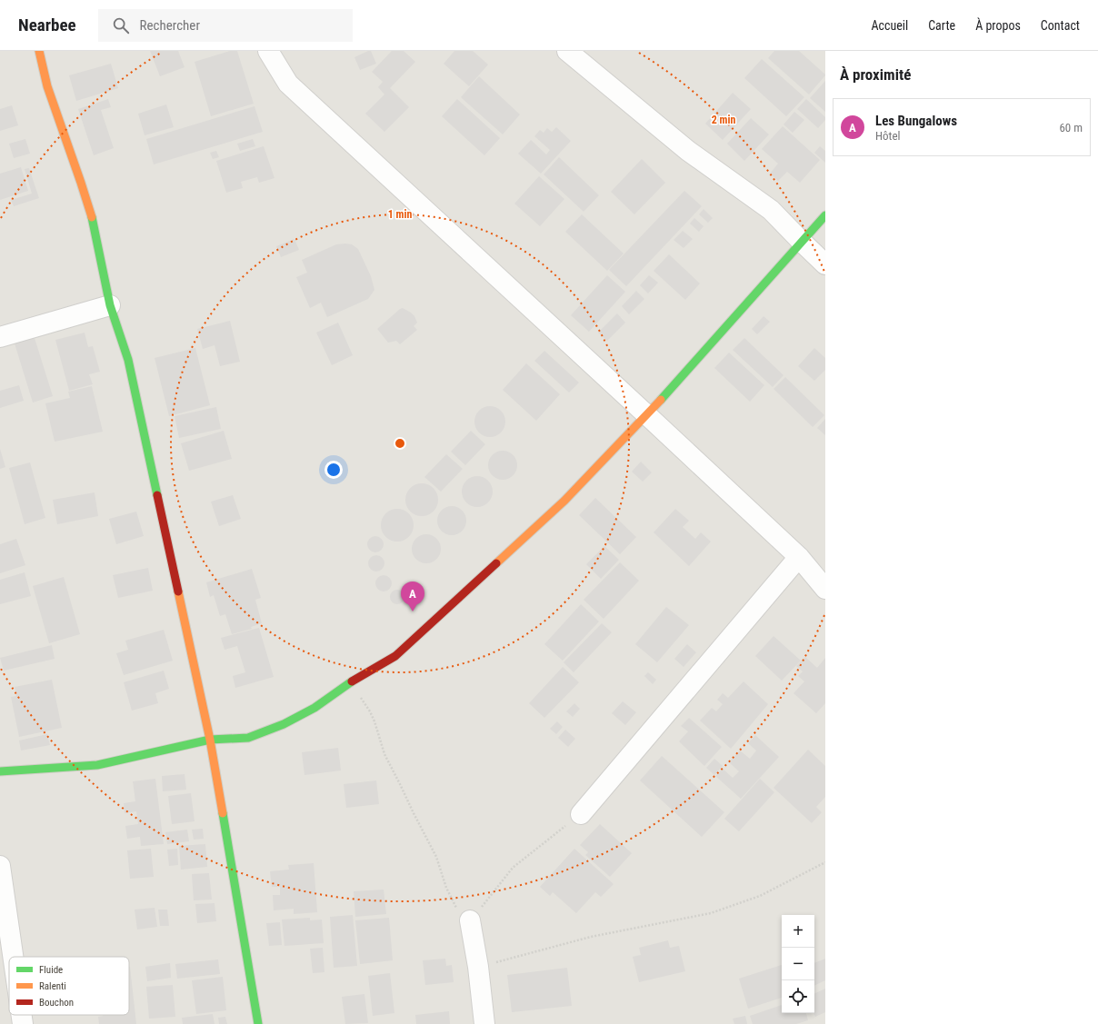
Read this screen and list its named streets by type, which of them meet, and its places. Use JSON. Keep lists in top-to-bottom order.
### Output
{
  "legend": ["Fluide", "Ralenti", "Bouchon"],
  "page": {
    "header": "Nearbee",
    "search": "Rechercher",
    "nav": [
      "Accueil",
      "Carte",
      "À propos",
      "Contact"
    ],
    "heading": "À proximité",
    "list": [
      {
        "mark": "A",
        "name": "Les Bungalows",
        "note": "Hôtel",
        "value": "60 m"
      }
    ],
    "pins": "A",
    "map_buttons": ["+", "−"]
  },
  "rings": ["2 min", "1 min"]
}
